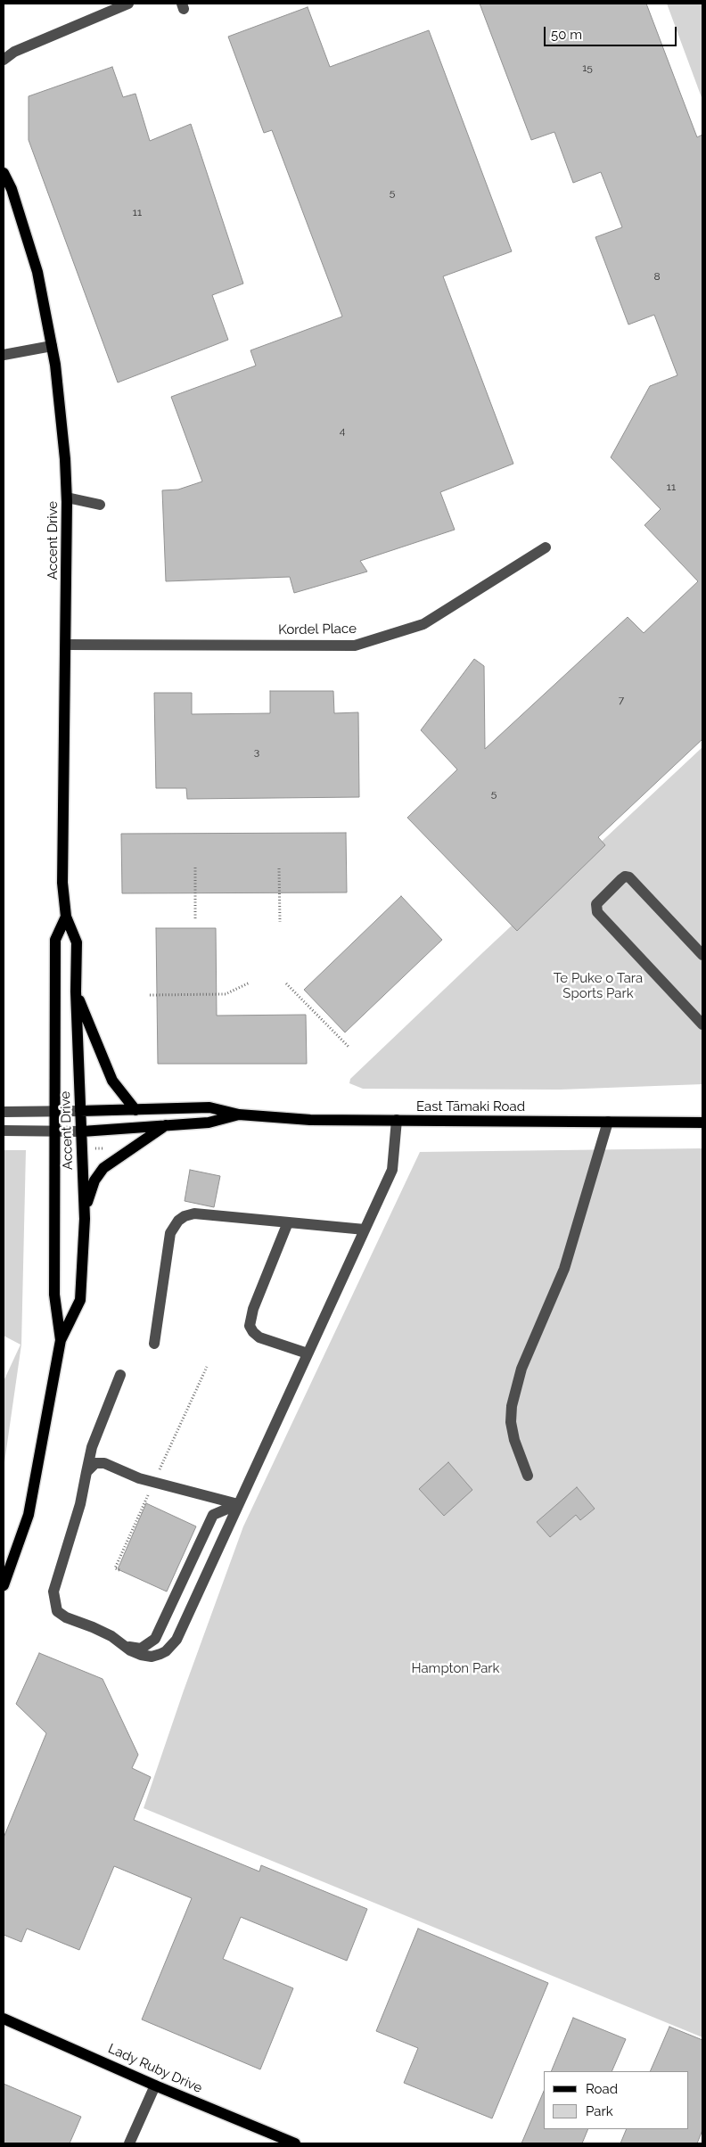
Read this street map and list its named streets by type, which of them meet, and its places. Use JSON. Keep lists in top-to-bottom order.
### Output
{
  "streets": {
    "main road": ["Accent Drive", "East Tāmaki Road", "Lady Ruby Drive"],
    "street": ["Kordel Place"]
  },
  "crossings": [
    ["Accent Drive", "Kordel Place"],
    ["Accent Drive", "East Tāmaki Road"]
  ],
  "parks": ["Te Puke o Tara Sports Park", "Hampton Park"],
  "house_numbers": [
    "15",
    "5",
    "11",
    "8",
    "4",
    "11",
    "7",
    "3",
    "5"
  ],
  "legend": ["Road", "Park"],
  "scale_bar": "50 m"
}
